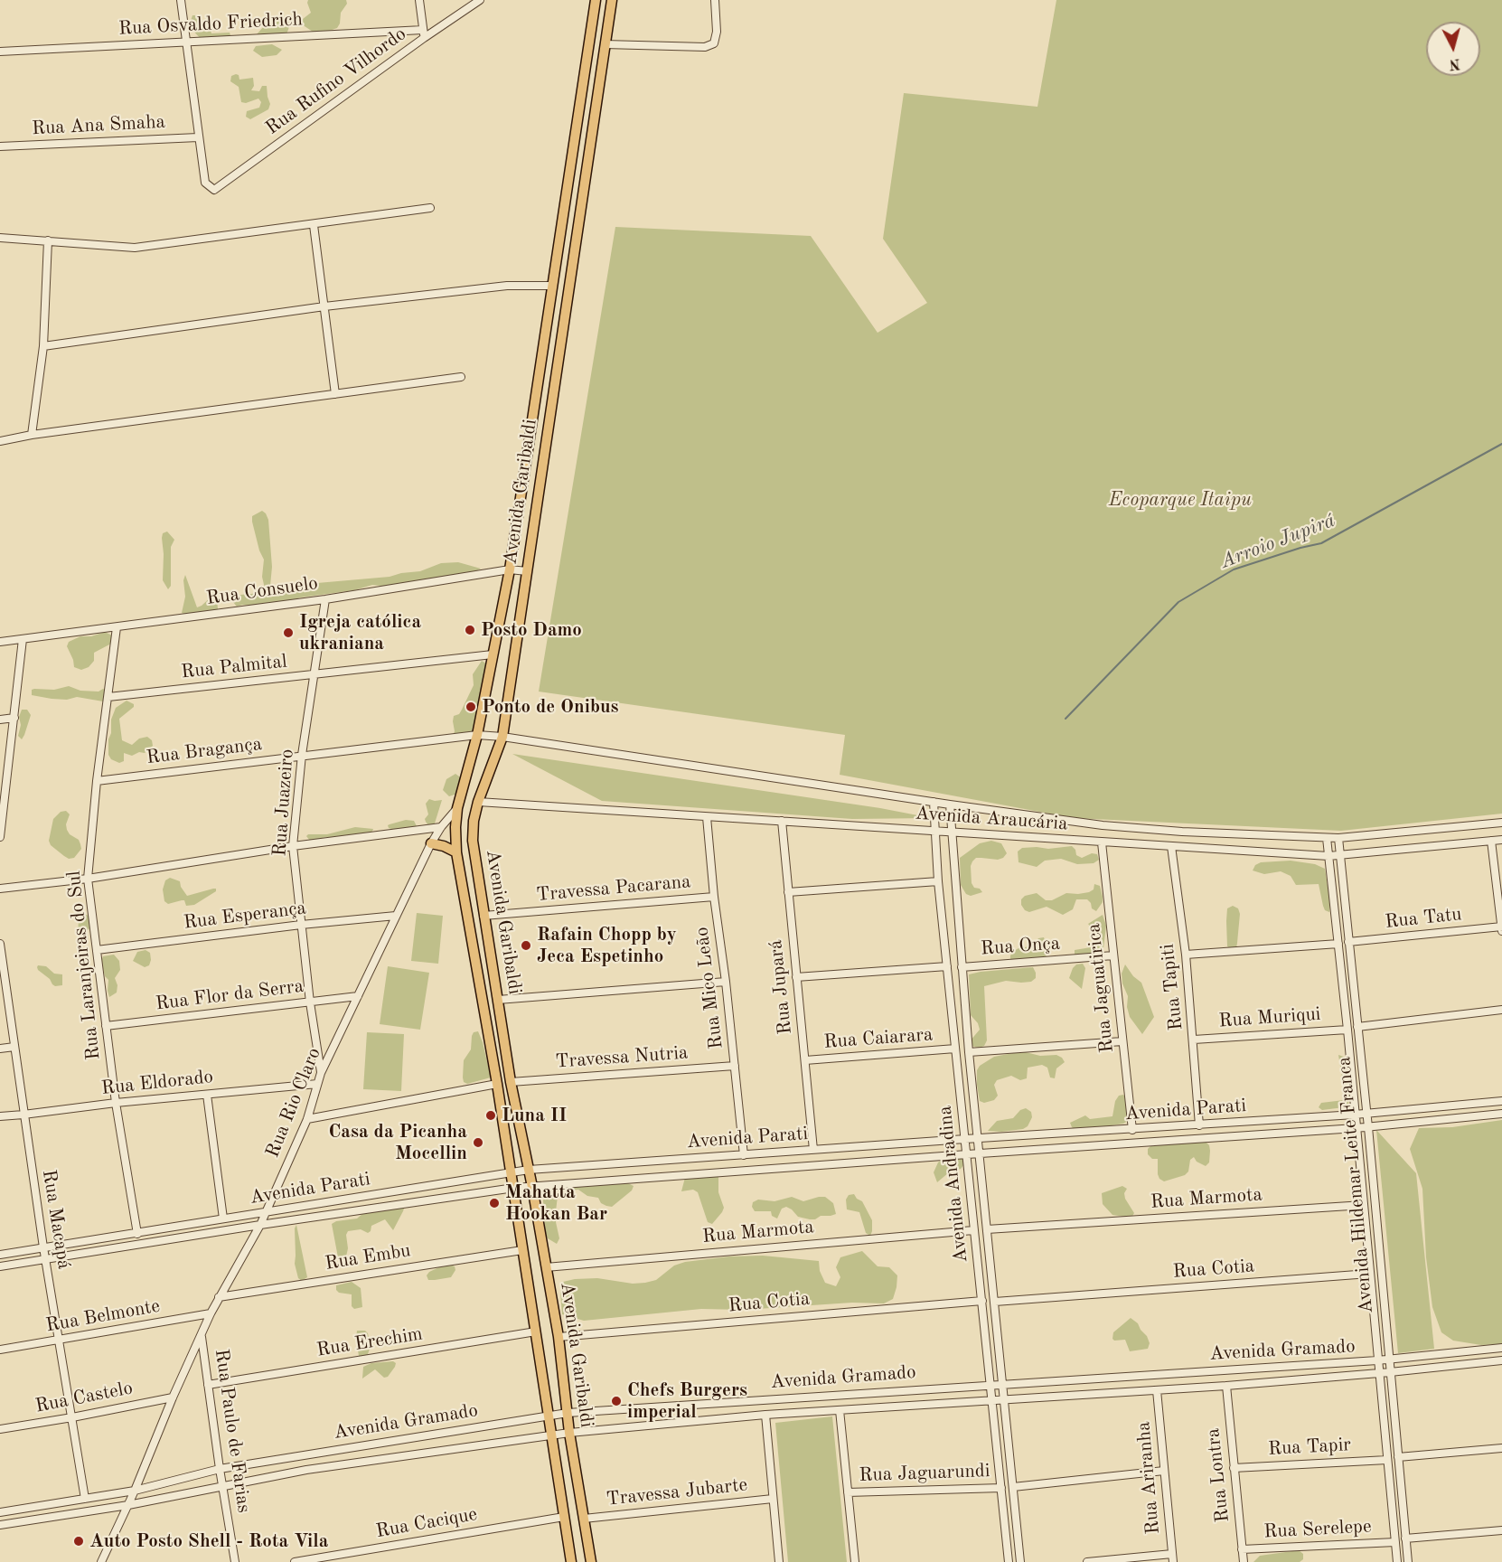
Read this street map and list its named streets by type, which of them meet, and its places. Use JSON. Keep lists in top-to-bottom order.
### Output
{
  "streets": {
    "main road": ["Avenida Garibaldi"],
    "street": [
      "Rua Osvaldo Friedrich",
      "Rua Rufino Vilhordo",
      "Rua Ana Smaha",
      "Rua Consuelo",
      "Rua Palmital",
      "Rua Bragança",
      "Rua Juazeiro",
      "Avenida Araucária",
      "Travessa Pacarana",
      "Rua Esperança",
      "Rua Tatu",
      "Rua Onça",
      "Rua Laranjeiras do Sul",
      "Rua Jupará",
      "Rua Tapiti",
      "Rua Mico Leão",
      "Rua Jaguatirica",
      "Rua Flor da Serra",
      "Rua Muriqui",
      "Rua Caiarara",
      "Travessa Nutria",
      "Rua Eldorado",
      "Rua Rio Claro",
      "Avenida Parati",
      "Avenida Andradina",
      "Avenida Hildemar Leite Franca",
      "Rua Marmota",
      "Rua Macapá",
      "Rua Embu",
      "Rua Cotia",
      "Rua Belmonte",
      "Rua Erechim",
      "Avenida Gramado",
      "Rua Castelo",
      "Rua Paulo de Farias",
      "Rua Tapir",
      "Rua Jaguarundi",
      "Rua Lontra",
      "Rua Ariranha",
      "Travessa Jubarte",
      "Rua Cacique",
      "Rua Serelepe"
    ]
  },
  "crossings": [
    ["Rua Osvaldo Friedrich", "Rua Rufino Vilhordo"],
    ["Rua Rufino Vilhordo", "Rua Ana Smaha"],
    ["Avenida Garibaldi", "Rua Consuelo"],
    ["Avenida Garibaldi", "Rua Palmital"],
    ["Avenida Garibaldi", "Rua Bragança"],
    ["Avenida Garibaldi", "Avenida Araucária"],
    ["Avenida Garibaldi", "Travessa Pacarana"],
    ["Avenida Garibaldi", "Travessa Nutria"],
    ["Avenida Garibaldi", "Rua Rio Claro"],
    ["Avenida Garibaldi", "Avenida Parati"],
    ["Avenida Garibaldi", "Rua Marmota"],
    ["Avenida Garibaldi", "Rua Embu"],
    ["Avenida Garibaldi", "Rua Cotia"],
    ["Avenida Garibaldi", "Rua Erechim"],
    ["Avenida Garibaldi", "Avenida Gramado"],
    ["Avenida Garibaldi", "Travessa Jubarte"],
    ["Avenida Garibaldi", "Rua Cacique"],
    ["Rua Consuelo", "Rua Juazeiro"],
    ["Rua Consuelo", "Rua Laranjeiras do Sul"],
    ["Rua Palmital", "Rua Juazeiro"],
    ["Rua Palmital", "Rua Laranjeiras do Sul"],
    ["Rua Bragança", "Rua Juazeiro"],
    ["Rua Bragança", "Avenida Araucária"],
    ["Rua Bragança", "Rua Laranjeiras do Sul"],
    ["Rua Juazeiro", "Rua Esperança"],
    ["Rua Juazeiro", "Rua Flor da Serra"],
    ["Rua Juazeiro", "Rua Rio Claro"],
    ["Avenida Araucária", "Rua Jupará"],
    ["Avenida Araucária", "Rua Tapiti"],
    ["Avenida Araucária", "Rua Mico Leão"],
    ["Avenida Araucária", "Rua Jaguatirica"],
    ["Avenida Araucária", "Avenida Andradina"],
    ["Avenida Araucária", "Avenida Hildemar Leite Franca"],
    ["Travessa Pacarana", "Rua Mico Leão"],
    ["Rua Esperança", "Rua Laranjeiras do Sul"],
    ["Rua Esperança", "Rua Rio Claro"],
    ["Rua Tatu", "Avenida Hildemar Leite Franca"],
    ["Rua Onça", "Rua Jaguatirica"],
    ["Rua Onça", "Avenida Andradina"],
    ["Rua Laranjeiras do Sul", "Rua Flor da Serra"],
    ["Rua Laranjeiras do Sul", "Rua Eldorado"],
    ["Rua Laranjeiras do Sul", "Avenida Parati"],
    ["Rua Jupará", "Rua Caiarara"],
    ["Rua Jupará", "Avenida Parati"],
    ["Rua Tapiti", "Rua Muriqui"],
    ["Rua Tapiti", "Avenida Parati"],
    ["Rua Mico Leão", "Travessa Nutria"],
    ["Rua Mico Leão", "Avenida Parati"],
    ["Rua Jaguatirica", "Avenida Parati"],
    ["Rua Flor da Serra", "Rua Rio Claro"],
    ["Rua Muriqui", "Avenida Hildemar Leite Franca"],
    ["Rua Caiarara", "Avenida Andradina"],
    ["Rua Eldorado", "Rua Rio Claro"],
    ["Rua Eldorado", "Rua Macapá"],
    ["Rua Rio Claro", "Avenida Parati"],
    ["Rua Rio Claro", "Rua Embu"],
    ["Rua Rio Claro", "Rua Belmonte"],
    ["Rua Rio Claro", "Avenida Gramado"],
    ["Rua Rio Claro", "Rua Castelo"],
    ["Rua Rio Claro", "Rua Paulo de Farias"],
    ["Avenida Parati", "Avenida Andradina"],
    ["Avenida Parati", "Avenida Hildemar Leite Franca"],
    ["Avenida Parati", "Rua Macapá"],
    ["Avenida Andradina", "Rua Marmota"],
    ["Avenida Andradina", "Rua Cotia"],
    ["Avenida Andradina", "Avenida Gramado"],
    ["Avenida Andradina", "Rua Jaguarundi"],
    ["Avenida Hildemar Leite Franca", "Rua Marmota"],
    ["Avenida Hildemar Leite Franca", "Rua Cotia"],
    ["Avenida Hildemar Leite Franca", "Avenida Gramado"],
    ["Avenida Hildemar Leite Franca", "Rua Tapir"],
    ["Avenida Hildemar Leite Franca", "Rua Serelepe"],
    ["Rua Macapá", "Rua Belmonte"],
    ["Rua Macapá", "Avenida Gramado"],
    ["Rua Macapá", "Rua Castelo"],
    ["Rua Erechim", "Rua Paulo de Farias"],
    ["Avenida Gramado", "Rua Paulo de Farias"],
    ["Avenida Gramado", "Rua Lontra"],
    ["Avenida Gramado", "Rua Ariranha"],
    ["Rua Tapir", "Rua Lontra"],
    ["Rua Jaguarundi", "Rua Ariranha"],
    ["Rua Lontra", "Rua Serelepe"]
  ],
  "water": ["Arroio Jupirá"],
  "parks": ["Ecoparque Itaipu"],
  "places": [
    "Posto Damo",
    "Igreja católica ukraniana",
    "Ponto de Onibus",
    "Rafain Chopp by Jeca Espetinho",
    "Luna II",
    "Casa da Picanha Mocellin",
    "Mahatta Hookan Bar",
    "Chefs Burgers imperial",
    "Auto Posto Shell - Rota Vila"
  ],
  "north": "bottom"
}
